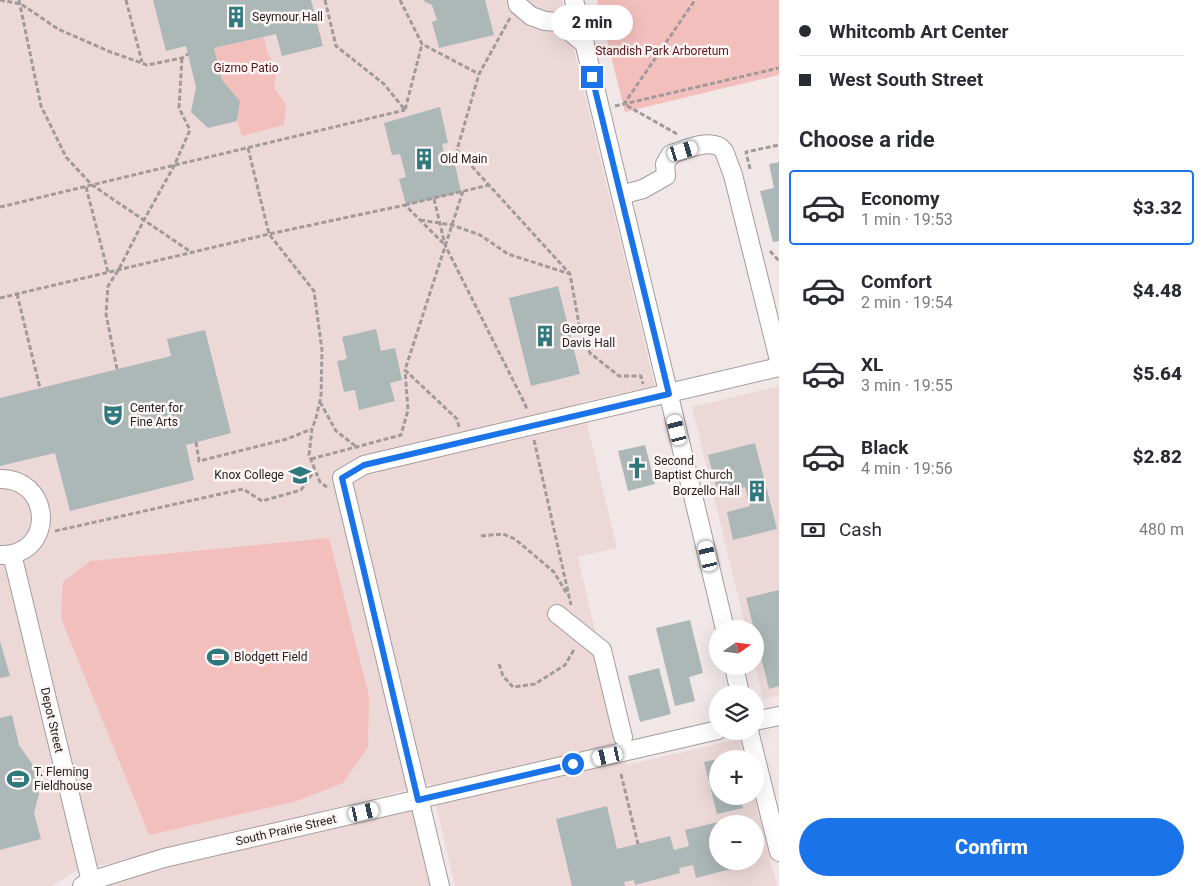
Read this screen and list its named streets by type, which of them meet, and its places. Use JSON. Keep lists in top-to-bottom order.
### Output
{
  "streets": {
    "street": ["Depot Street", "South Prairie Street"]
  },
  "crossings": [
    ["Depot Street", "South Prairie Street"]
  ],
  "parks": ["Standish Park Arboretum", "Gizmo Patio"],
  "places": {
    "building": [
      "Seymour Hall",
      "Old Main",
      "George Davis Hall",
      "Borzello Hall"
    ],
    "theatre": ["Center for Fine Arts"],
    "church": ["Second Baptist Church"],
    "school or university": ["Knox College"],
    "sports": ["Blodgett Field", "T. Fleming Fieldhouse"]
  },
  "north": "right",
  "page": {
    "banner": ["Whitcomb Art Center", "West South Street"],
    "bubble": "2 min",
    "heading": "Choose a ride",
    "list": [
      {
        "name": "Economy",
        "note": "1 min · 19:53",
        "value": "$3.32"
      },
      {
        "name": "Comfort",
        "note": "2 min · 19:54",
        "value": "$4.48"
      },
      {
        "name": "XL",
        "note": "3 min · 19:55",
        "value": "$5.64"
      },
      {
        "name": "Black",
        "note": "4 min · 19:56",
        "value": "$2.82"
      }
    ],
    "pay": ["Cash", "480 m"],
    "map_buttons": ["+", "−"],
    "buttons": "Confirm"
  }
}
